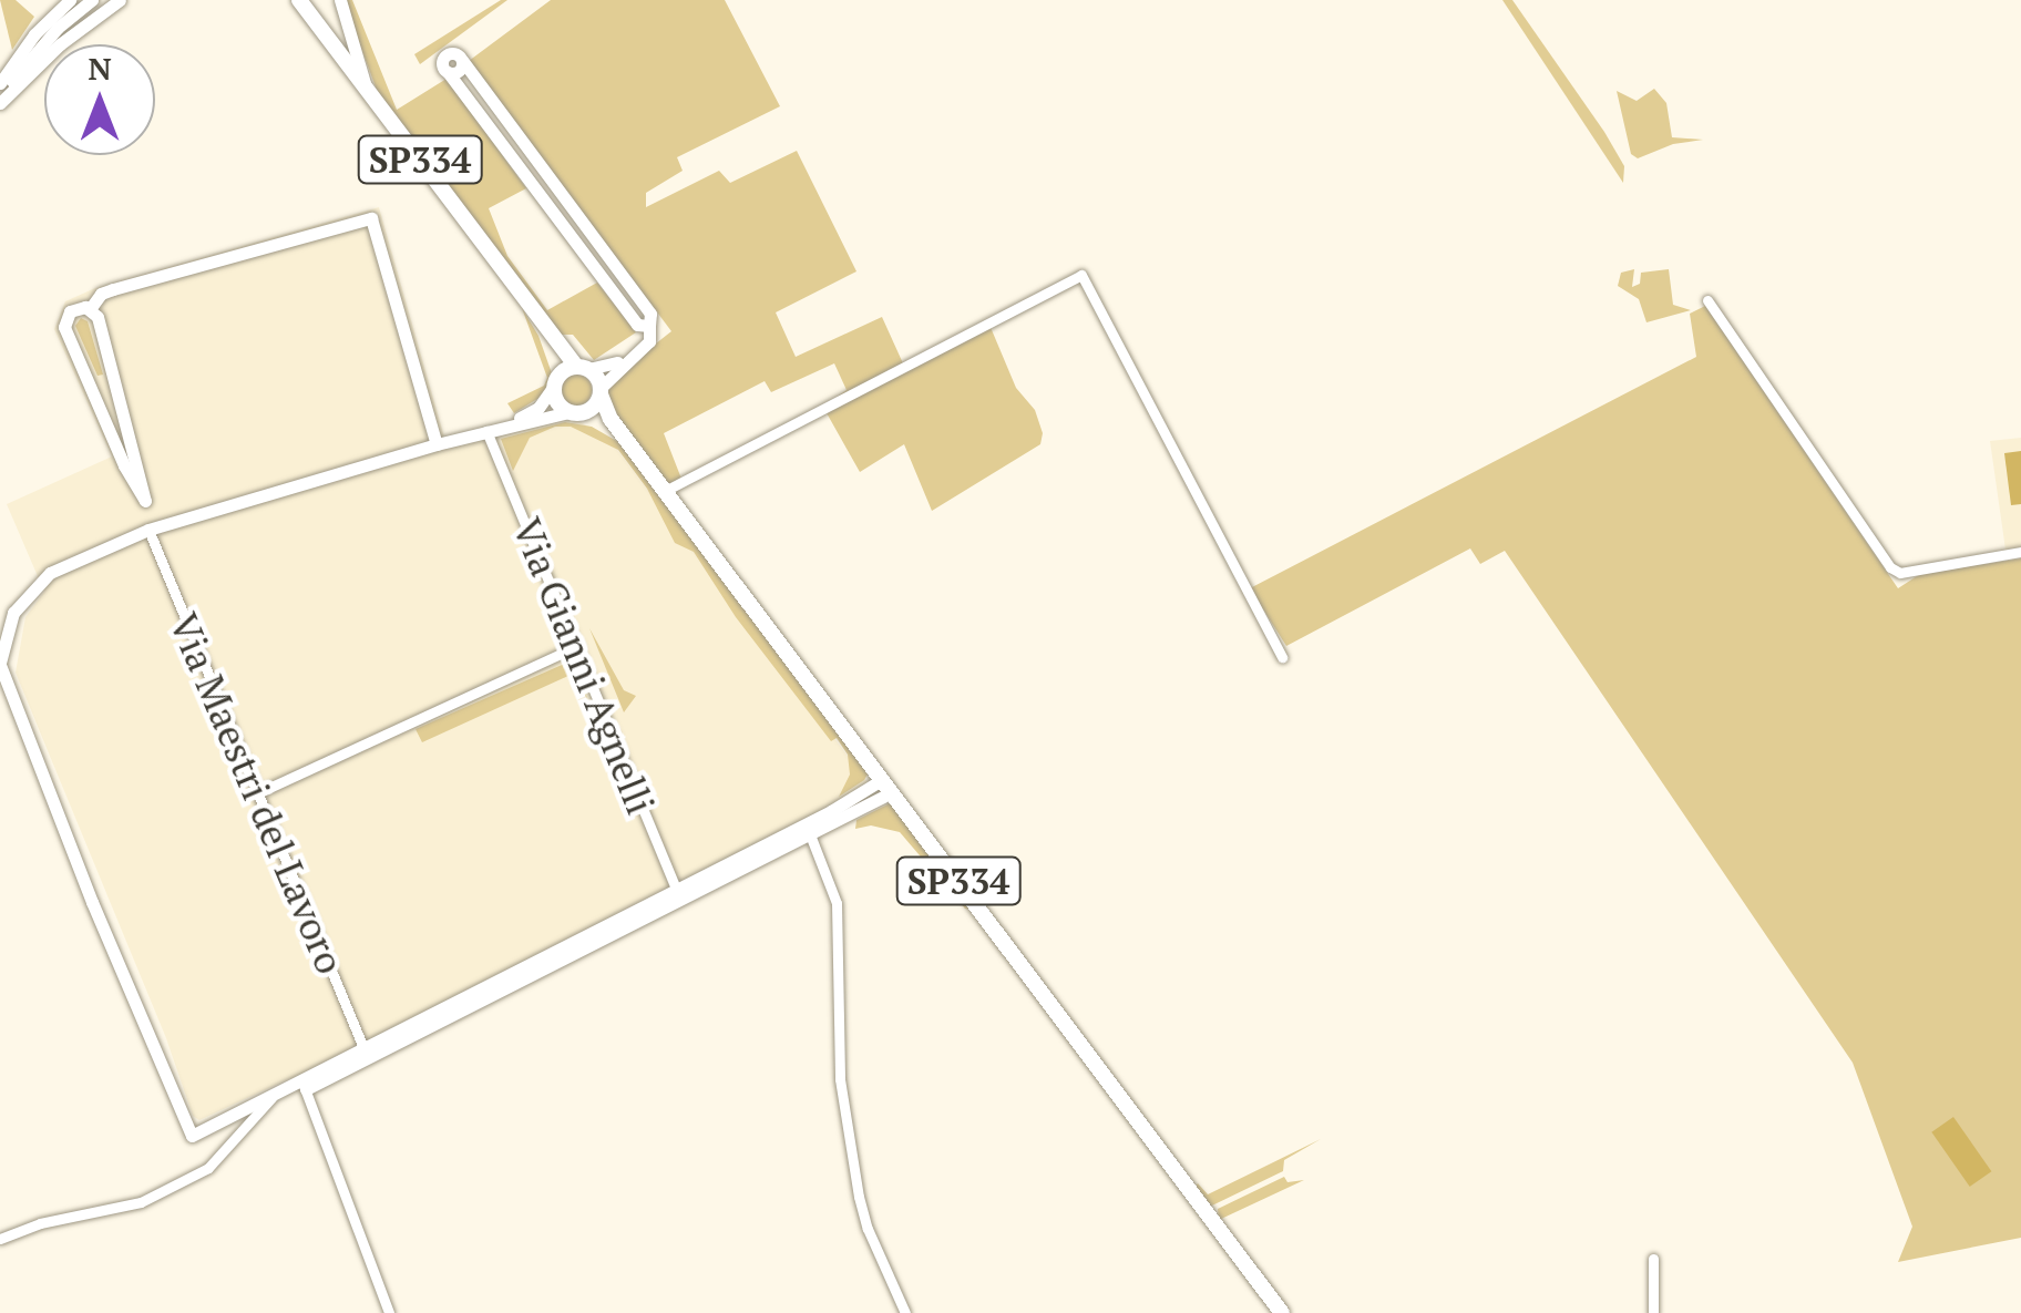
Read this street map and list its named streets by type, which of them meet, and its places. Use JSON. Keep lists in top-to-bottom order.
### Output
{
  "streets": {
    "main road": ["SP334"],
    "street": ["Via Gianni Agnelli", "Via Maestri del Lavoro"]
  },
  "north": "top"
}
